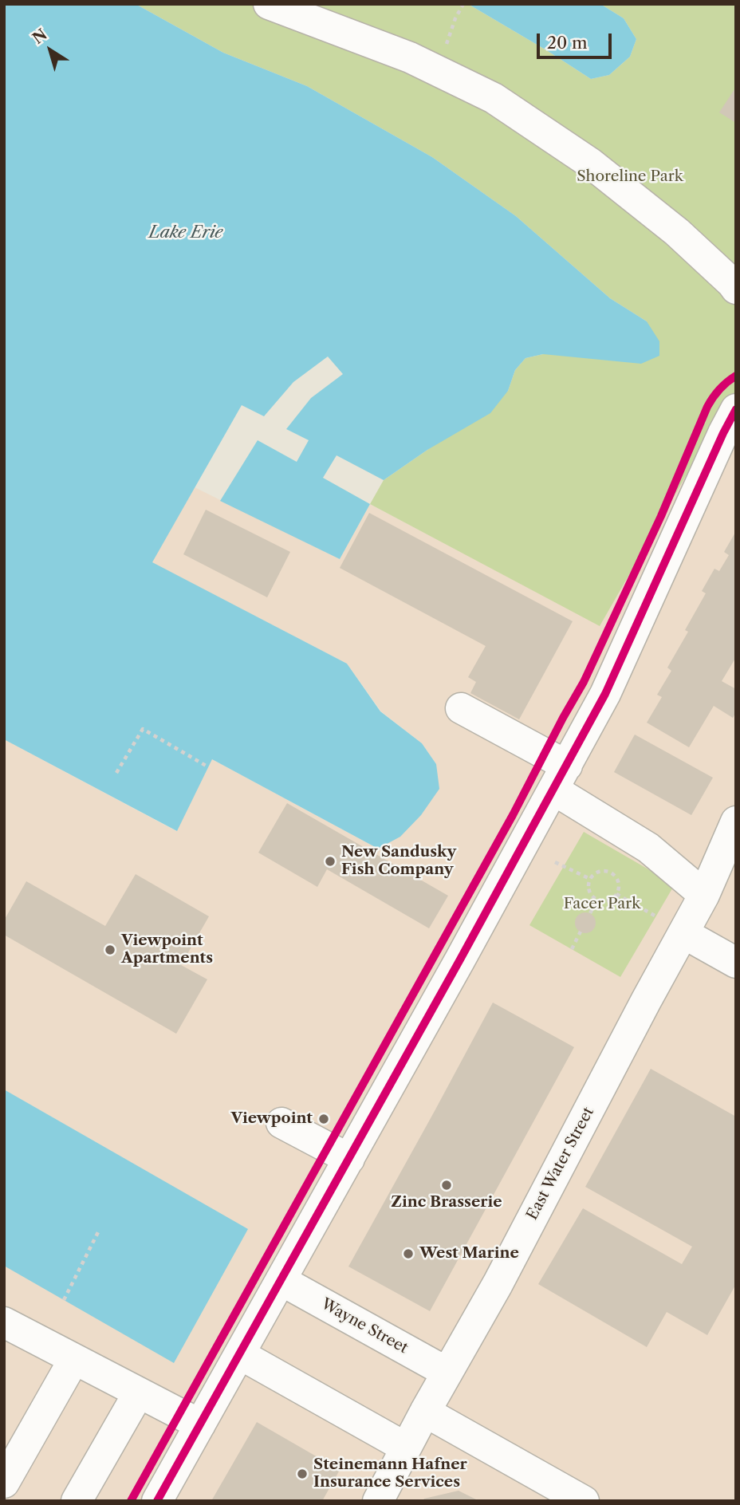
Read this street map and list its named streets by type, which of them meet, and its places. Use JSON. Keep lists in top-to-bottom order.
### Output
{
  "streets": {
    "street": ["East Water Street", "Wayne Street"]
  },
  "crossings": [
    ["East Water Street", "Wayne Street"]
  ],
  "water": ["Lake Erie"],
  "parks": ["Shoreline Park", "Facer Park"],
  "places": [
    "New Sandusky Fish Company",
    "Viewpoint Apartments",
    "Viewpoint",
    "Zinc Brasserie",
    "West Marine",
    "Steinemann Hafner Insurance Services"
  ],
  "scale_bar": "20 m",
  "north": "top left"
}
